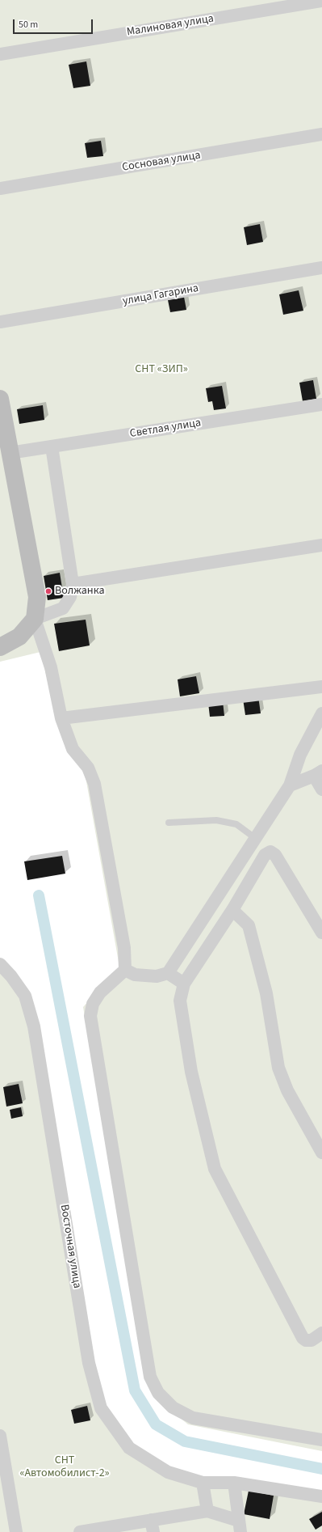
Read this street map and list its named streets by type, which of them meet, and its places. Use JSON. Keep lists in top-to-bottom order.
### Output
{
  "streets": {
    "street": [
      "Малиновая улица",
      "Сосновая улица",
      "улица Гагарина",
      "Светлая улица",
      "Восточная улица"
    ]
  },
  "parks": ["СНТ «ЗИП»", "СНТ «Автомобилист-2»"],
  "places": ["Волжанка"],
  "scale_bar": "50 m"
}
